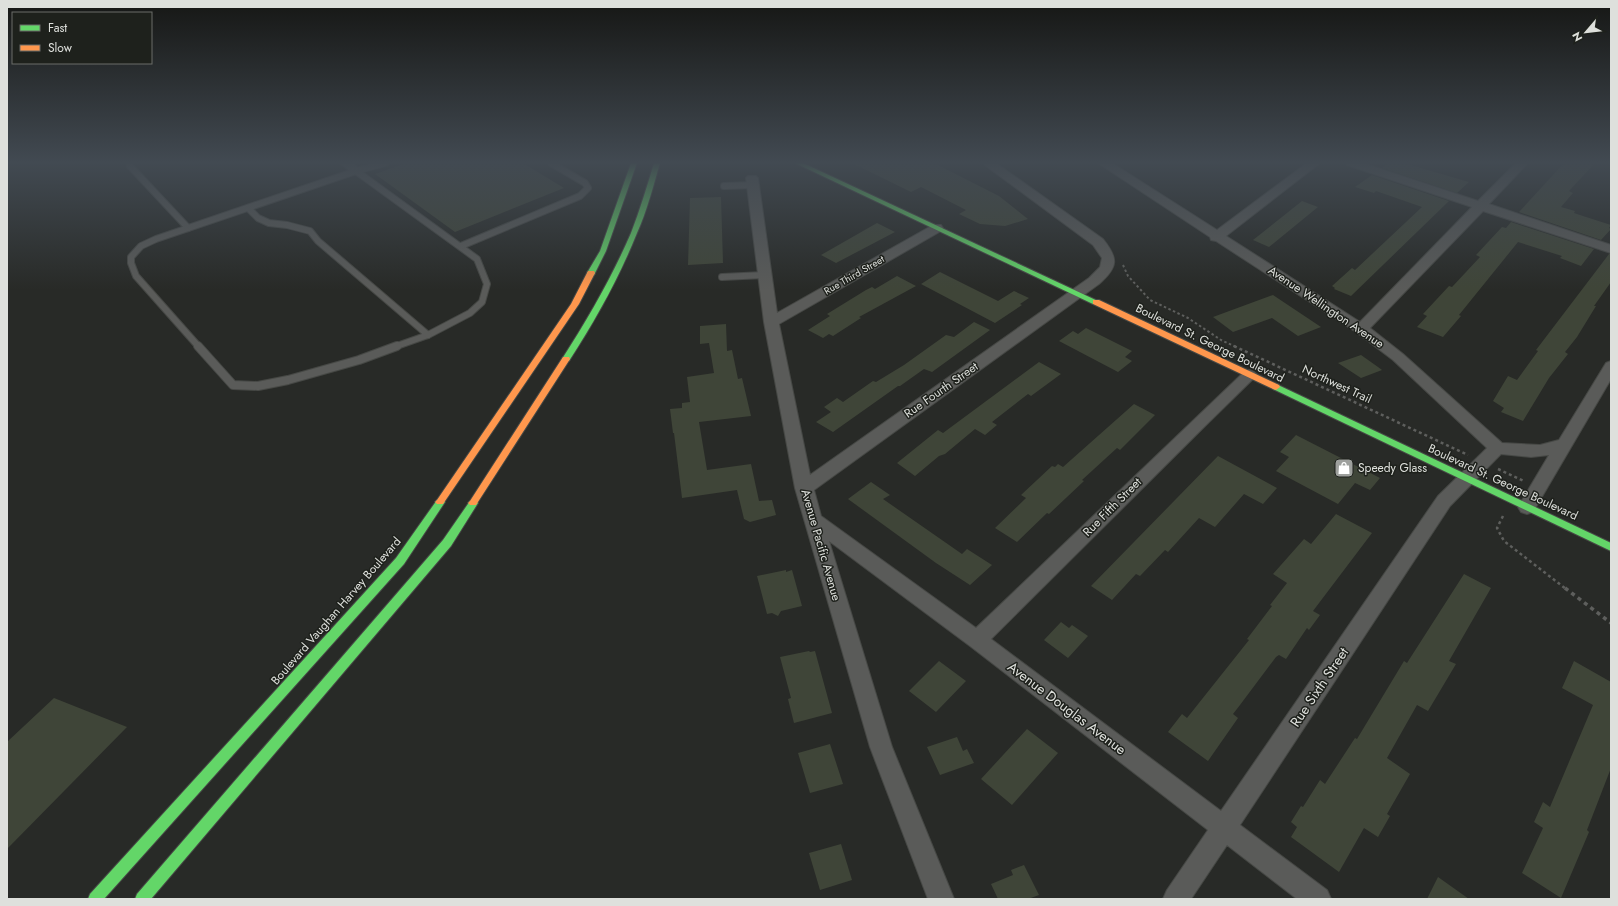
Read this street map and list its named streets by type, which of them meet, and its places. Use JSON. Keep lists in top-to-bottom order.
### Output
{
  "streets": {
    "main road": ["Boulevard St. George Boulevard", "Boulevard Vaughan Harvey Boulevard"],
    "street": [
      "Rue Third Street",
      "Avenue Wellington Avenue",
      "Rue Fourth Street",
      "Rue Fifth Street",
      "Avenue Pacific Avenue",
      "Rue Sixth Street",
      "Avenue Douglas Avenue"
    ],
    "path": ["Northwest Trail"]
  },
  "crossings": [
    ["Rue Third Street", "Boulevard St. George Boulevard"],
    ["Rue Third Street", "Avenue Pacific Avenue"],
    ["Boulevard St. George Boulevard", "Northwest Trail"],
    ["Boulevard St. George Boulevard", "Rue Fourth Street"],
    ["Boulevard St. George Boulevard", "Rue Fifth Street"],
    ["Boulevard St. George Boulevard", "Rue Sixth Street"],
    ["Rue Fourth Street", "Avenue Pacific Avenue"],
    ["Rue Fifth Street", "Avenue Douglas Avenue"],
    ["Avenue Pacific Avenue", "Avenue Douglas Avenue"],
    ["Rue Sixth Street", "Avenue Douglas Avenue"]
  ],
  "places": {
    "shop": ["Speedy Glass"]
  },
  "legend": ["Fast", "Slow"],
  "north": "bottom left"
}
